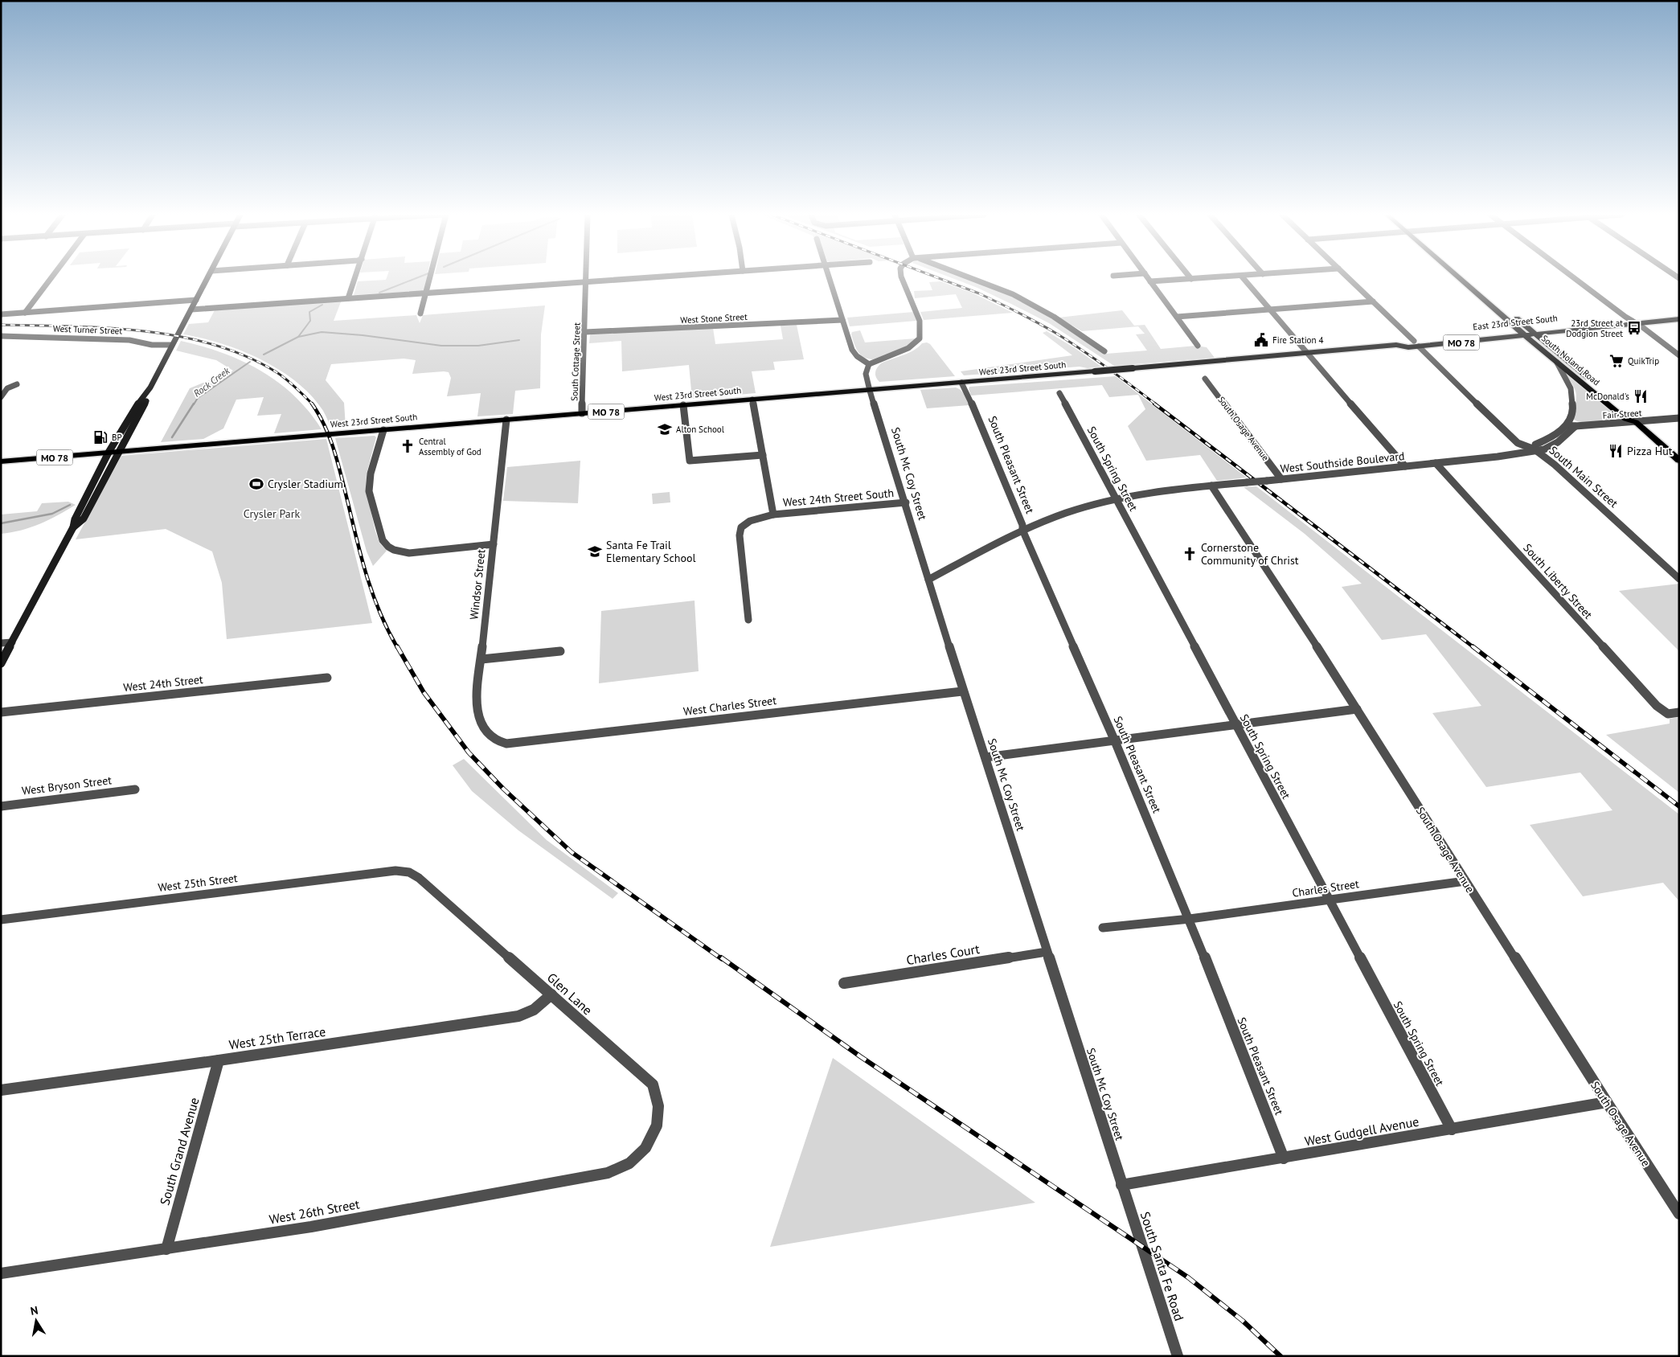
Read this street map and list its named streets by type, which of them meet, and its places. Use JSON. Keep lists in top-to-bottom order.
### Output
{
  "streets": {
    "main road": [
      "East 23rd Street South",
      "MO 78",
      "South Noland Road",
      "West 23rd Street South"
    ],
    "street": [
      "West Stone Street",
      "West Turner Street",
      "South Cottage Street",
      "Fair Street",
      "South Osage Avenue",
      "West Southside Boulevard",
      "South Pleasant Street",
      "South Spring Street",
      "South Mc Coy Street",
      "South Main Street",
      "West 24th Street South",
      "South Liberty Street",
      "Windsor Street",
      "West 24th Street",
      "West Charles Street",
      "West Bryson Street",
      "West 25th Street",
      "Charles Street",
      "Charles Court",
      "Glen Lane",
      "West 25th Terrace",
      "West Gudgell Avenue",
      "South Grand Avenue",
      "West 26th Street",
      "South Santa Fe Road"
    ]
  },
  "crossings": [
    ["West Stone Street", "South Cottage Street"],
    ["East 23rd Street South", "South Noland Road"],
    ["East 23rd Street South", "West 23rd Street South"],
    ["East 23rd Street South", "South Main Street"],
    ["South Noland Road", "Fair Street"],
    ["South Cottage Street", "West 23rd Street South"],
    ["West 23rd Street South", "South Pleasant Street"],
    ["West 23rd Street South", "South Mc Coy Street"],
    ["West 23rd Street South", "Windsor Street"],
    ["Fair Street", "West Southside Boulevard"],
    ["South Osage Avenue", "West Southside Boulevard"],
    ["South Osage Avenue", "Charles Street"],
    ["South Osage Avenue", "West Gudgell Avenue"],
    ["West Southside Boulevard", "South Pleasant Street"],
    ["West Southside Boulevard", "South Spring Street"],
    ["West Southside Boulevard", "South Mc Coy Street"],
    ["West Southside Boulevard", "South Main Street"],
    ["West Southside Boulevard", "South Liberty Street"],
    ["South Pleasant Street", "Charles Street"],
    ["South Pleasant Street", "West Gudgell Avenue"],
    ["South Spring Street", "Charles Street"],
    ["South Spring Street", "West Gudgell Avenue"],
    ["South Mc Coy Street", "West 24th Street South"],
    ["South Mc Coy Street", "West Charles Street"],
    ["South Mc Coy Street", "Charles Court"],
    ["South Mc Coy Street", "West Gudgell Avenue"],
    ["South Mc Coy Street", "South Santa Fe Road"],
    ["Windsor Street", "West Charles Street"],
    ["West 25th Street", "Glen Lane"],
    ["Glen Lane", "West 25th Terrace"],
    ["Glen Lane", "West 26th Street"],
    ["West 25th Terrace", "South Grand Avenue"],
    ["West Gudgell Avenue", "South Santa Fe Road"],
    ["South Grand Avenue", "West 26th Street"]
  ],
  "water": ["Rock Creek"],
  "parks": ["Crysler Park"],
  "places": {
    "bus stop": ["23rd Street at Dodgion Street"],
    "public building": ["Fire Station 4"],
    "supermarket": ["QuikTrip"],
    "restaurant": ["McDonald's", "Pizza Hut"],
    "school or university": ["Alton School", "Santa Fe Trail Elementary School"],
    "fuel station": ["BP"],
    "church": ["Central Assembly of God", "Cornerstone Community of Christ"],
    "sports": ["Crysler Stadium"]
  },
  "north": "top"
}
